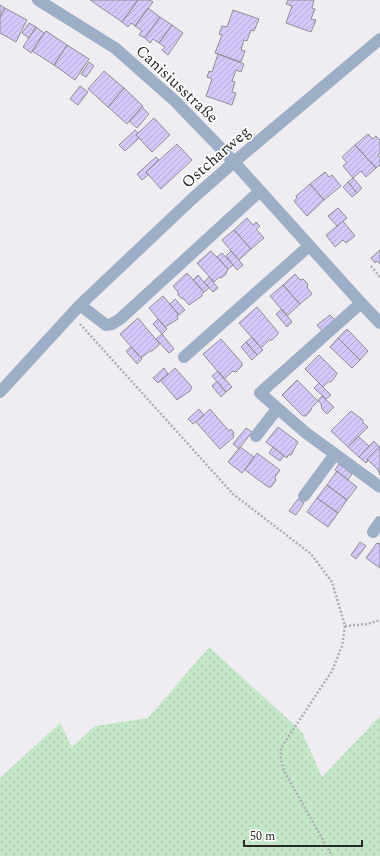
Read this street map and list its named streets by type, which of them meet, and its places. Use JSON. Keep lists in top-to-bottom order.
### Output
{
  "streets": {
    "street": ["Canisiusstraße", "Ostcharweg"]
  },
  "crossings": [
    ["Canisiusstraße", "Ostcharweg"]
  ],
  "scale_bar": "50 m"
}
